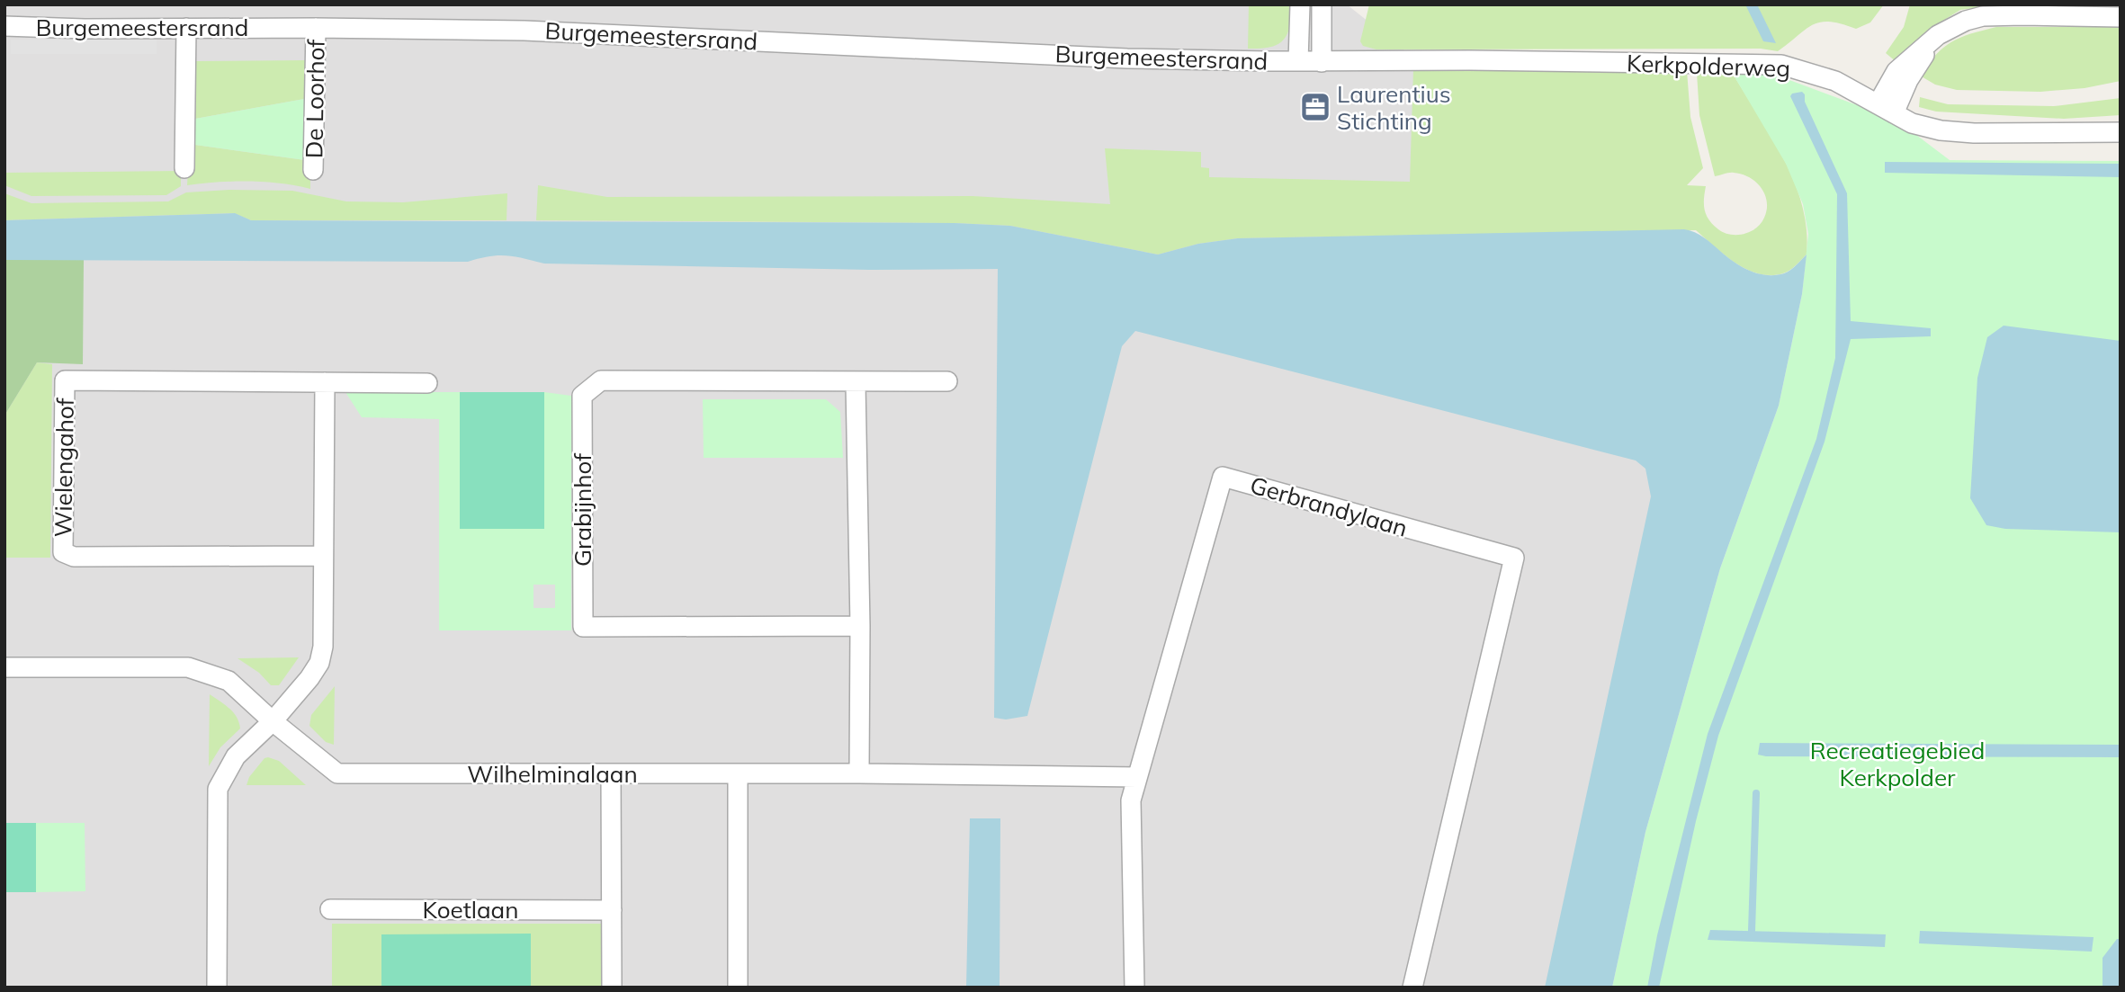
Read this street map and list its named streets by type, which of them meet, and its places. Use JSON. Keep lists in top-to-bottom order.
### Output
{
  "streets": {
    "street": [
      "Burgemeestersrand",
      "Kerkpolderweg",
      "De Loorhof",
      "Wielengahof",
      "Gerbrandylaan",
      "Grabijnhof",
      "Wilhelminalaan",
      "Koetlaan"
    ]
  },
  "crossings": [
    ["Burgemeestersrand", "Kerkpolderweg"],
    ["Burgemeestersrand", "De Loorhof"],
    ["Gerbrandylaan", "Wilhelminalaan"]
  ],
  "parks": ["Recreatiegebied Kerkpolder"],
  "places": {
    "office": ["Laurentius Stichting"]
  }
}
